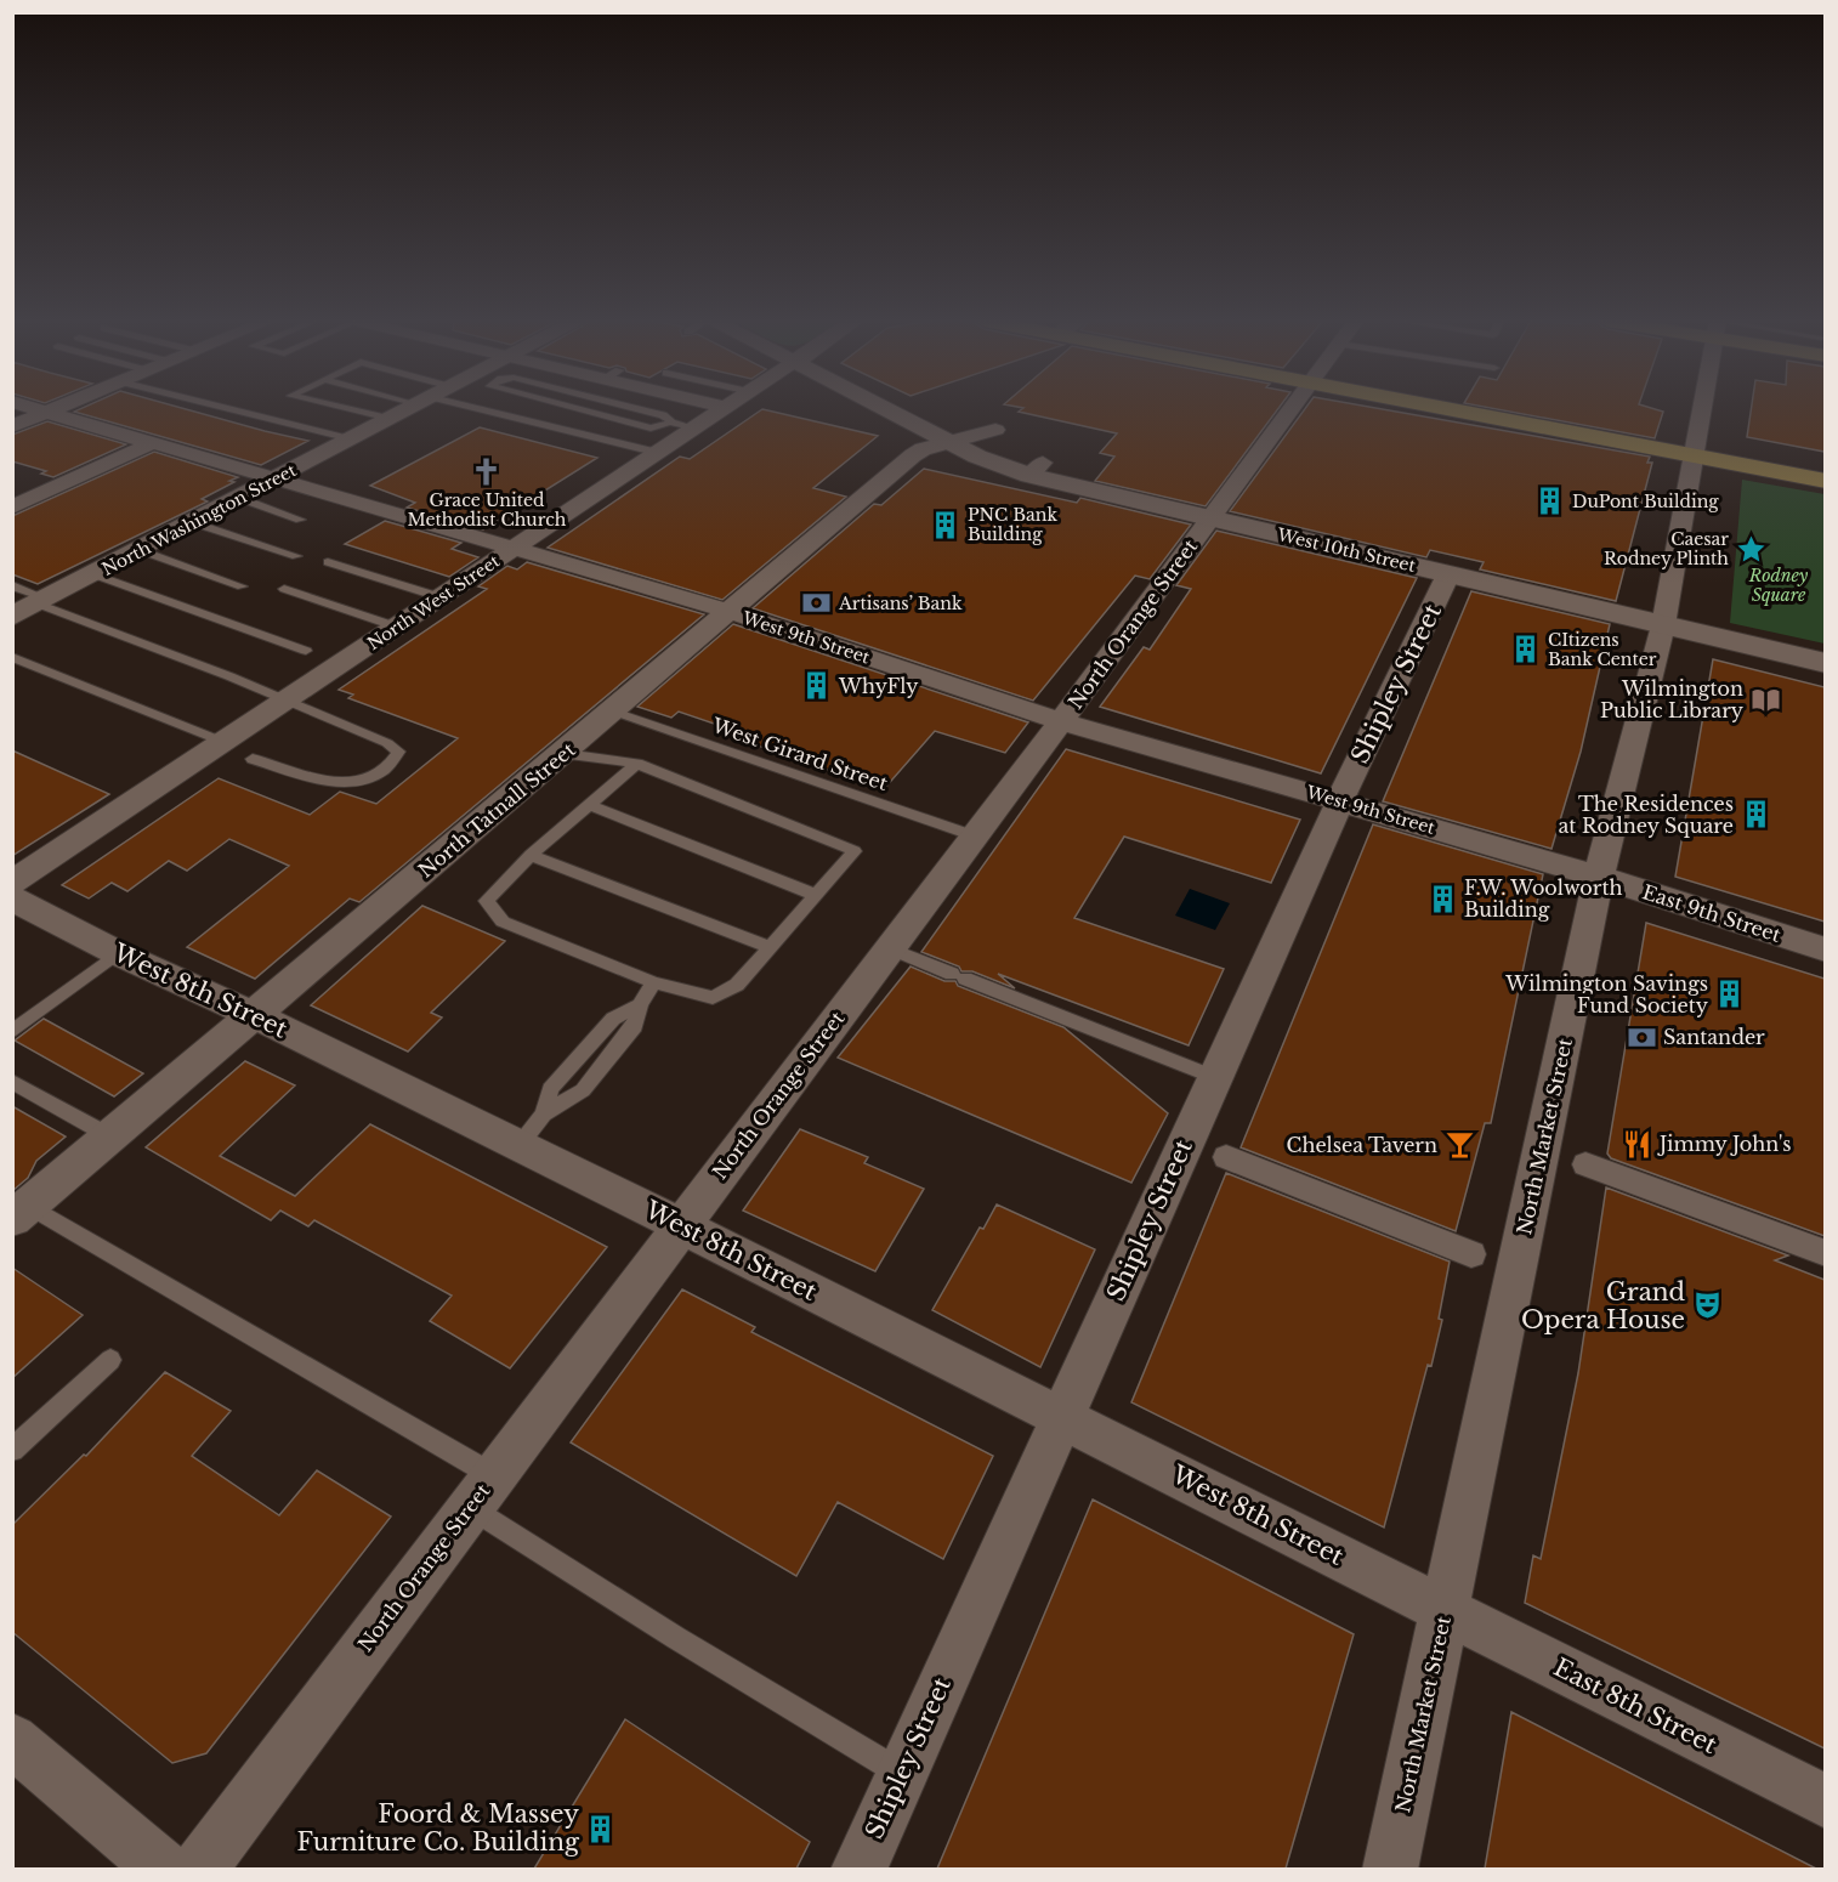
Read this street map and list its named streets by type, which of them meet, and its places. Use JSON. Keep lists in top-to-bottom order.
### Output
{
  "streets": {
    "main road": ["North Washington Street", "West 10th Street"],
    "street": [
      "North West Street",
      "North Orange Street",
      "West 9th Street",
      "Shipley Street",
      "North Tatnall Street",
      "East 9th Street",
      "West 8th Street",
      "North Market Street",
      "East 8th Street"
    ],
    "lane": ["West Girard Street"]
  },
  "crossings": [
    ["North Washington Street", "West 9th Street"],
    ["West 10th Street", "North Orange Street"],
    ["West 10th Street", "Shipley Street"],
    ["West 10th Street", "North Tatnall Street"],
    ["West 10th Street", "North Market Street"],
    ["North West Street", "West 9th Street"],
    ["North Orange Street", "West 9th Street"],
    ["North Orange Street", "West Girard Street"],
    ["North Orange Street", "West 8th Street"],
    ["West 9th Street", "Shipley Street"],
    ["West 9th Street", "North Tatnall Street"],
    ["West 9th Street", "East 9th Street"],
    ["West 9th Street", "North Market Street"],
    ["Shipley Street", "West 8th Street"],
    ["West Girard Street", "North Tatnall Street"],
    ["North Tatnall Street", "West 8th Street"],
    ["East 9th Street", "North Market Street"],
    ["West 8th Street", "North Market Street"],
    ["West 8th Street", "East 8th Street"],
    ["North Market Street", "East 8th Street"]
  ],
  "parks": ["Rodney Square"],
  "places": {
    "church": ["Grace United Methodist Church"],
    "building": [
      "DuPont Building",
      "PNC Bank Building",
      "CItizens Bank Center",
      "WhyFly",
      "The Residences at Rodney Square",
      "F.W. Woolworth Building",
      "Wilmington Savings Fund Society",
      "Foord & Massey Furniture Co. Building"
    ],
    "place": ["Caesar Rodney Plinth"],
    "bank": ["Artisans’ Bank", "Santander"],
    "library": ["Wilmington Public Library"],
    "restaurant": ["Jimmy John's"],
    "bar": ["Chelsea Tavern"],
    "theatre": ["Grand Opera House"]
  }
}
